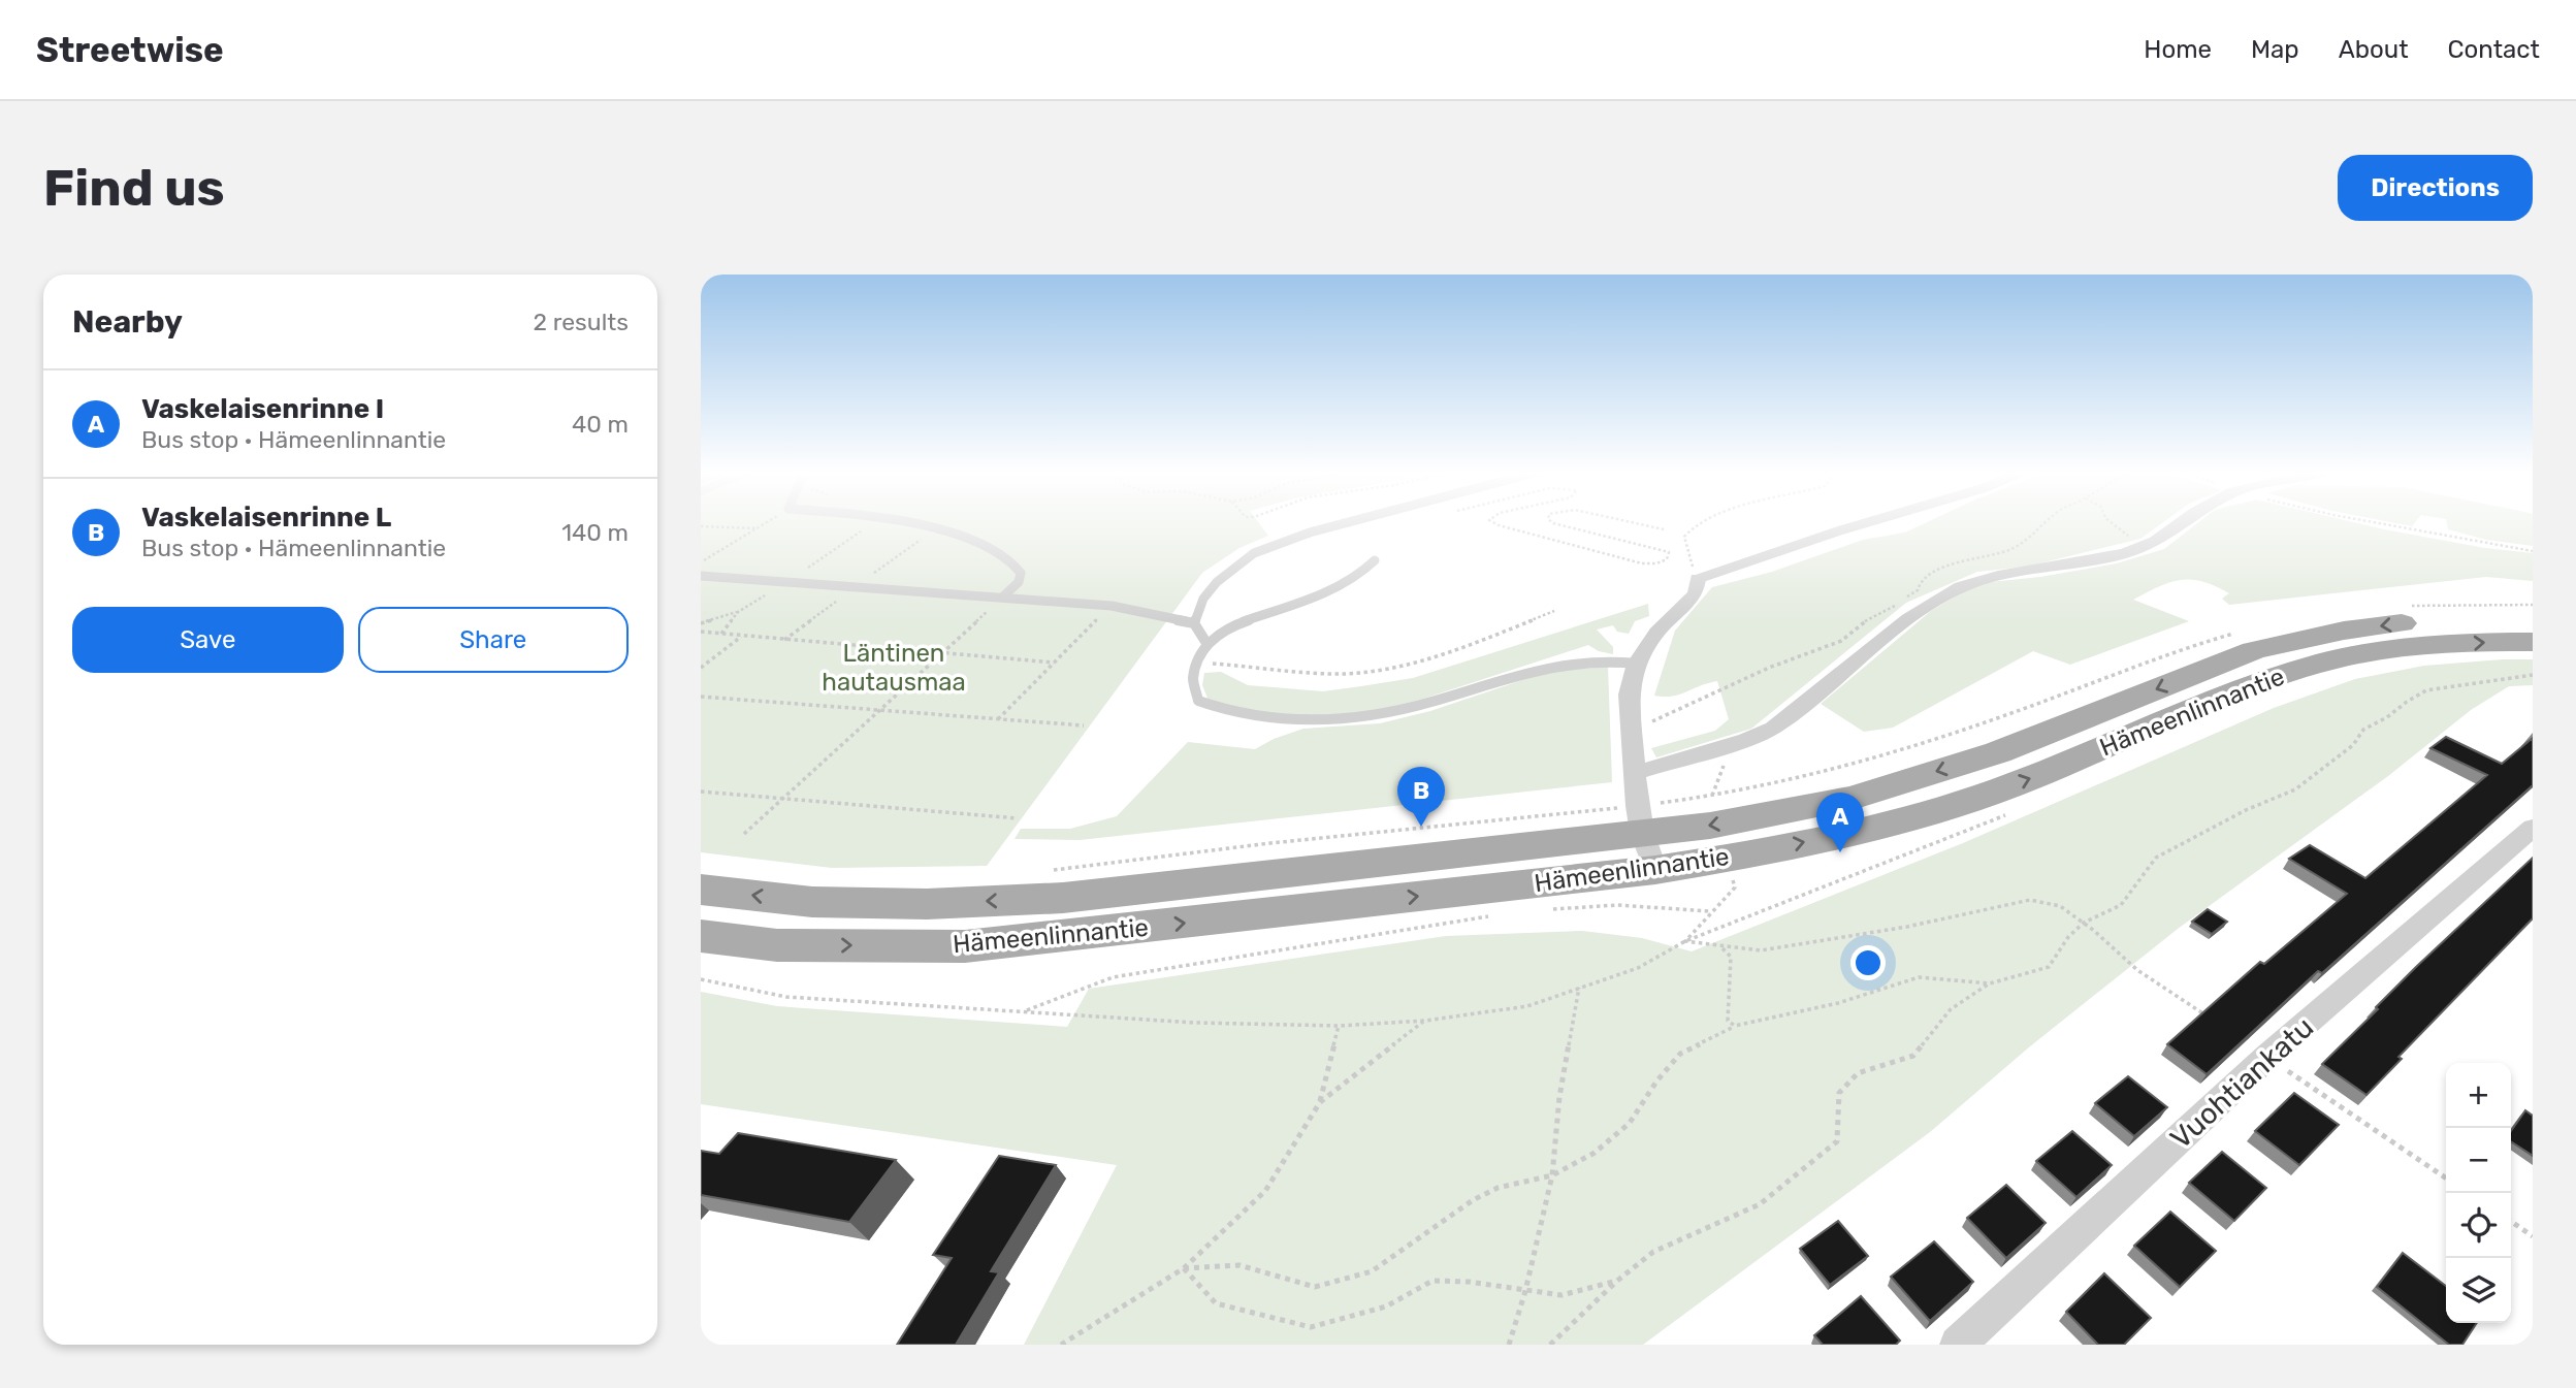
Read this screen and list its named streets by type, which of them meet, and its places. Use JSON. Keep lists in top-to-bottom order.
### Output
{
  "streets": {
    "main road": ["Hämeenlinnantie"],
    "street": ["Vuohtiankatu"]
  },
  "parks": ["Läntinen hautausmaa"],
  "page": {
    "header": "Streetwise",
    "nav": [
      "Home",
      "Map",
      "About",
      "Contact"
    ],
    "buttons": [
      "Directions",
      ["Save", "Share"]
    ],
    "title": "Find us",
    "heading": ["Nearby", "2 results"],
    "list": [
      {
        "mark": "A",
        "name": "Vaskelaisenrinne I",
        "note": "Bus stop · Hämeenlinnantie",
        "value": "40 m"
      },
      {
        "mark": "B",
        "name": "Vaskelaisenrinne L",
        "note": "Bus stop · Hämeenlinnantie",
        "value": "140 m"
      }
    ],
    "pins": ["B", "A"],
    "map_buttons": ["+", "−"]
  }
}
